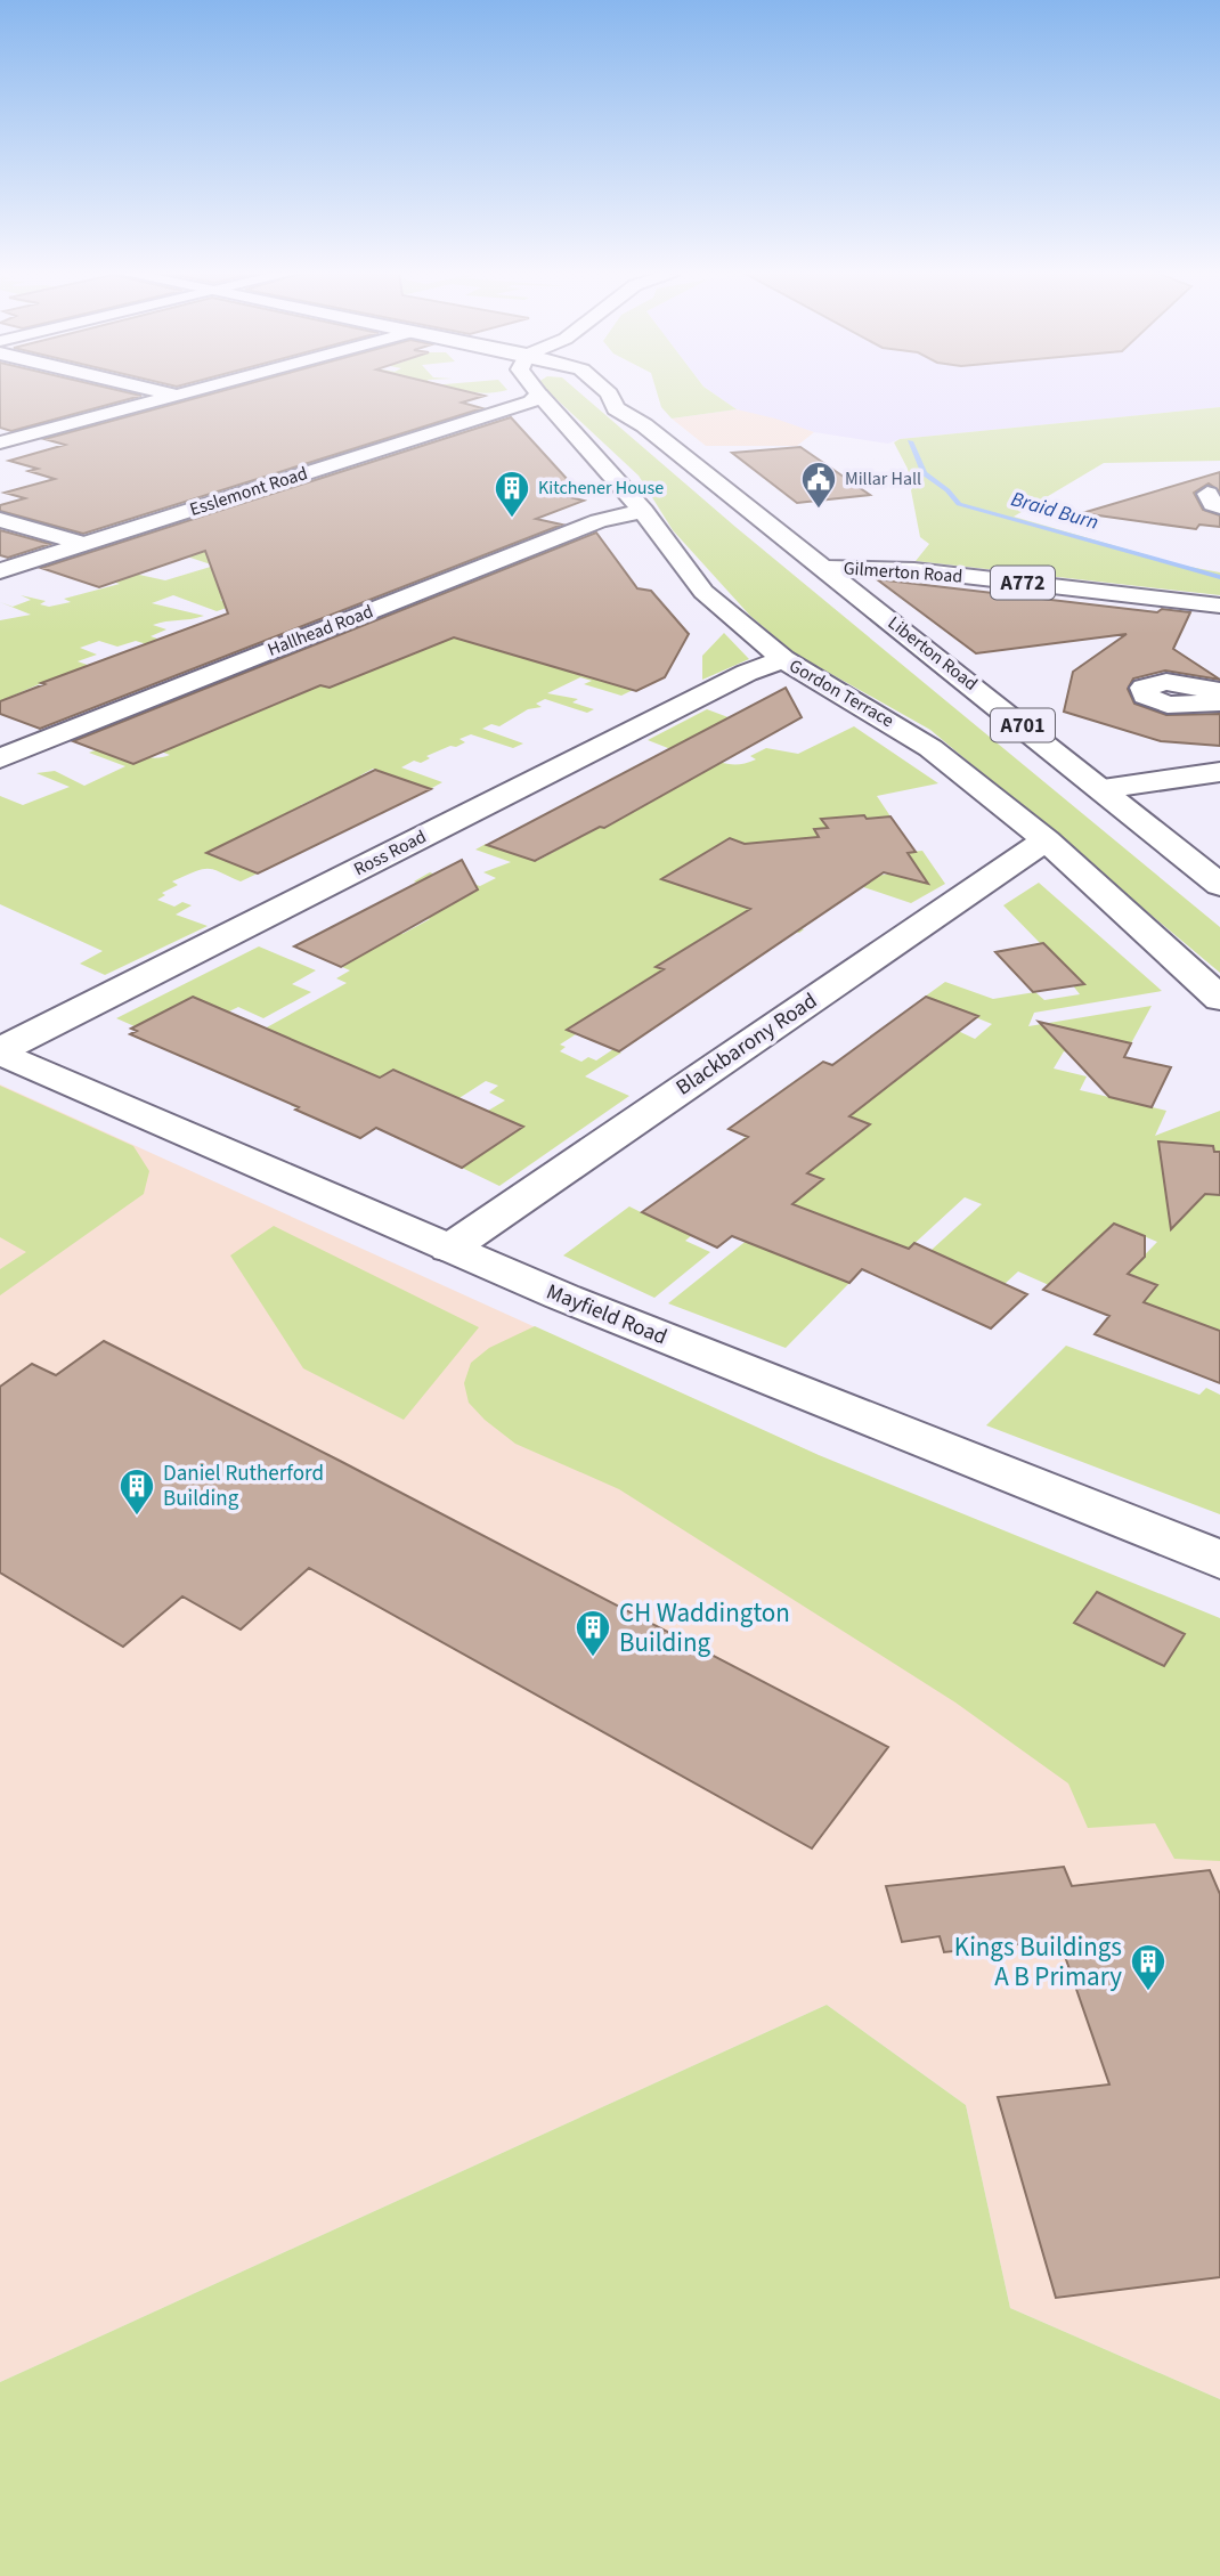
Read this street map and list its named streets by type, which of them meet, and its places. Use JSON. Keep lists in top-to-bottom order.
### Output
{
  "streets": {
    "street": [
      "Esslemont Road",
      "Gilmerton Road",
      "A772",
      "Hallhead Road",
      "Liberton Road",
      "Gordon Terrace",
      "A701",
      "Ross Road",
      "Blackbarony Road",
      "Mayfield Road"
    ]
  },
  "crossings": [
    ["Esslemont Road", "Gordon Terrace"],
    ["Gilmerton Road", "Liberton Road"],
    ["Hallhead Road", "Gordon Terrace"],
    ["Gordon Terrace", "Ross Road"],
    ["Gordon Terrace", "Blackbarony Road"],
    ["Ross Road", "Mayfield Road"],
    ["Blackbarony Road", "Mayfield Road"]
  ],
  "water": ["Braid Burn"],
  "places": {
    "public building": ["Millar Hall"],
    "building": [
      "Kitchener House",
      "Daniel Rutherford Building",
      "CH Waddington Building",
      "Kings Buildings A B Primary"
    ]
  }
}
